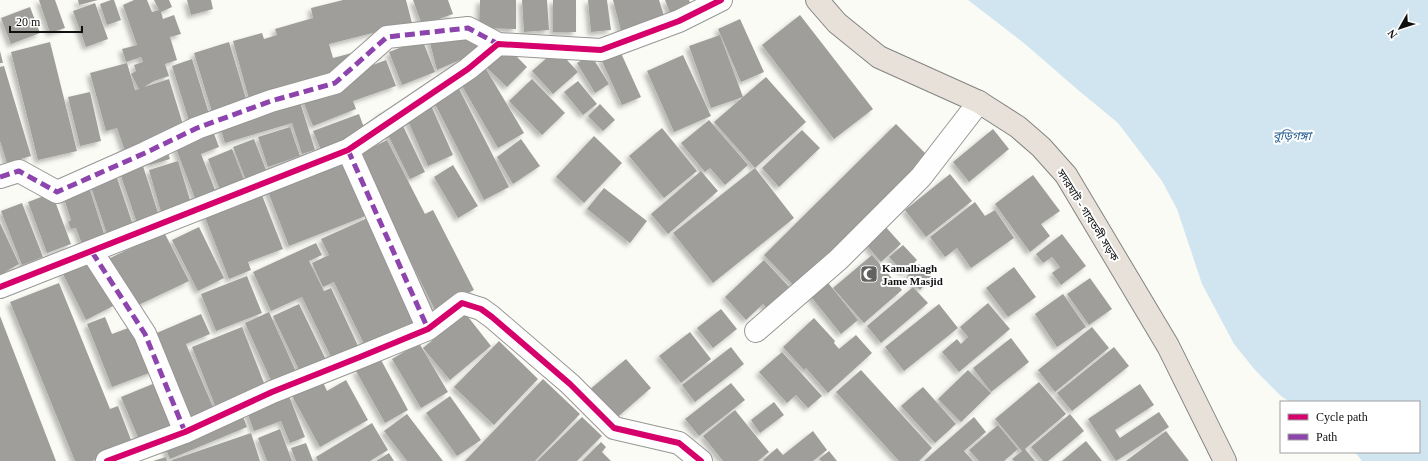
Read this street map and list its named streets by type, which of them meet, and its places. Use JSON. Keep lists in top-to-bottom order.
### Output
{
  "streets": {
    "highway": ["সদরঘাট - গাবতলী সড়ক"]
  },
  "water": ["বুড়িগঙ্গা"],
  "places": {
    "mosque": ["Kamalbagh Jame Masjid"]
  },
  "legend": ["Cycle path", "Path"],
  "scale_bar": "20 m",
  "north": "bottom left"
}
